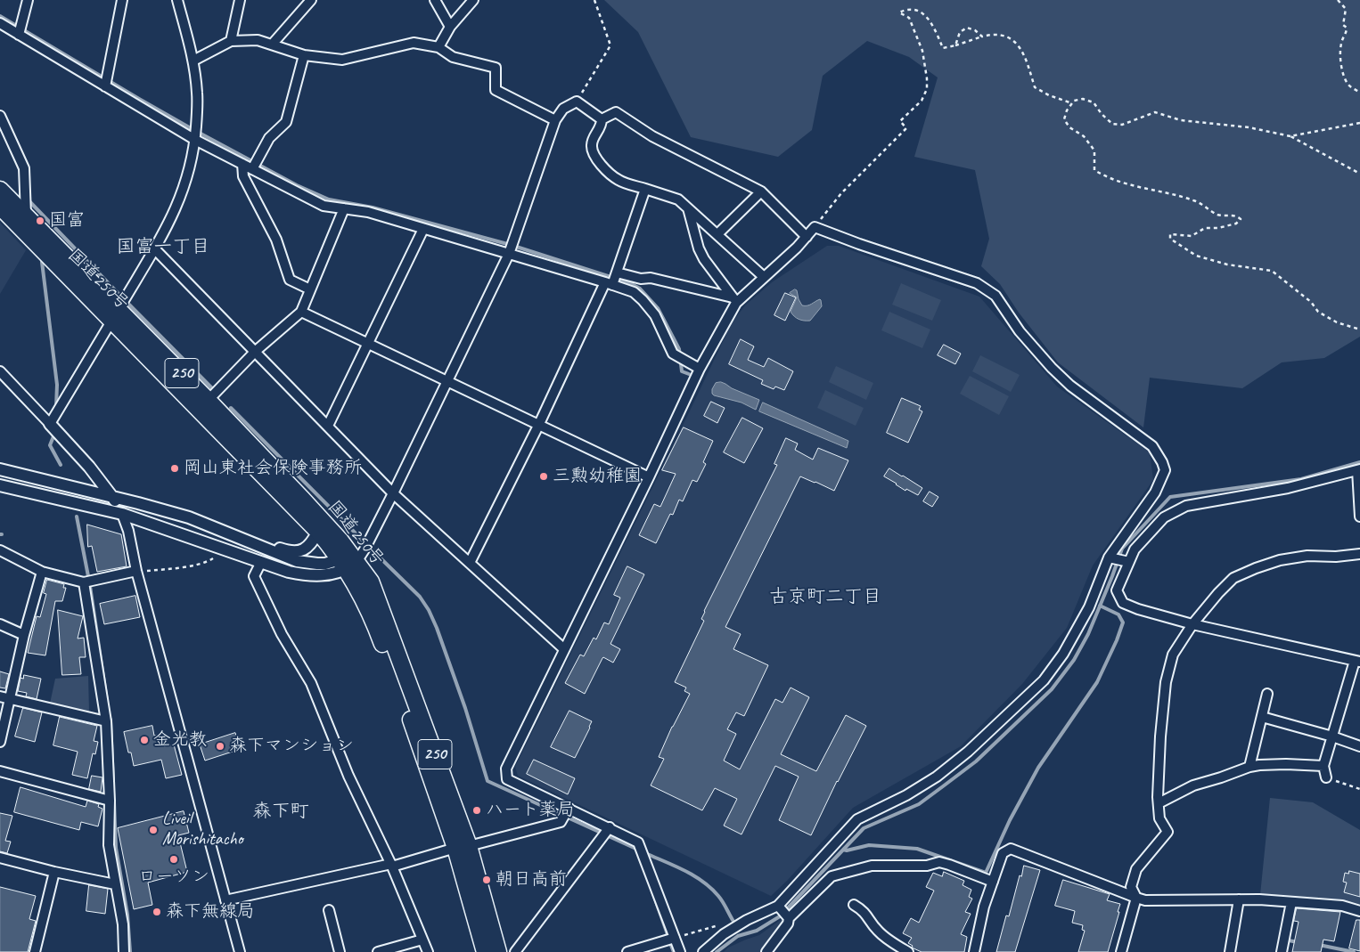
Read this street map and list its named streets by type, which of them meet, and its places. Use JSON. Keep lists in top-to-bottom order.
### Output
{
  "streets": {
    "highway": ["国道250号", "250"]
  },
  "districts": ["国富一丁目", "古京町二丁目", "森下町"],
  "places": [
    "国富",
    "岡山東社会保険事務所",
    "三勲幼稚園",
    "金光教",
    "森下マンション",
    "ハート薬局",
    "Liveil Morishitacho",
    "ローソン",
    "朝日高前",
    "森下無線局"
  ]
}
